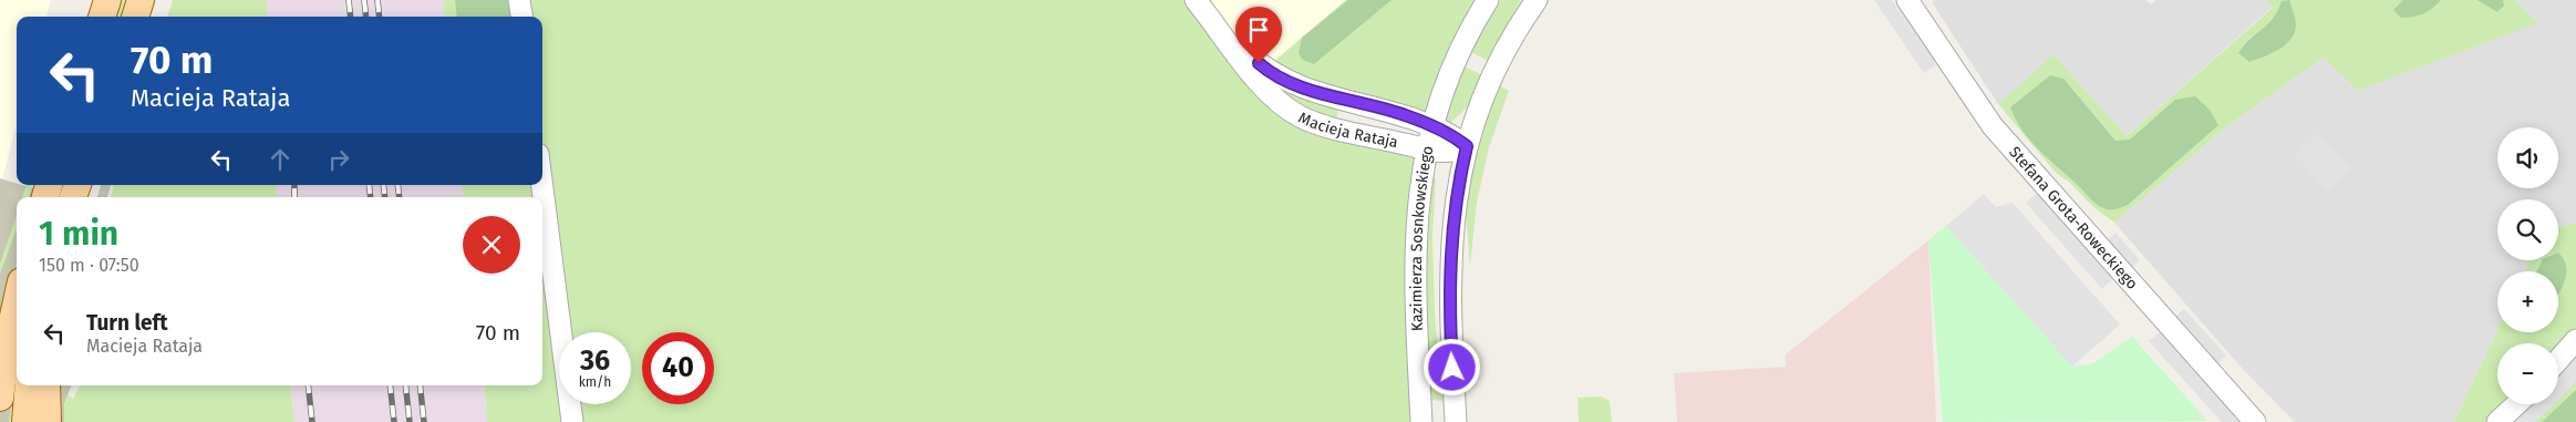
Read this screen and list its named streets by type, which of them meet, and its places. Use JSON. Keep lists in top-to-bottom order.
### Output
{
  "streets": {
    "street": ["Macieja Rataja", "Stefana Grota-Roweckiego", "Kazimierza Sosnkowskiego"]
  },
  "crossings": [
    ["Macieja Rataja", "Kazimierza Sosnkowskiego"]
  ],
  "page": {
    "turn": ["70 m", "Macieja Rataja"],
    "map_buttons": ["+", "−"],
    "heading": ["1 min", "150 m · 07:50"],
    "list": [
      {
        "name": "Turn left",
        "note": "Macieja Rataja",
        "value": "70 m"
      }
    ],
    "speed": "36 km/h",
    "limit": "40"
  }
}
